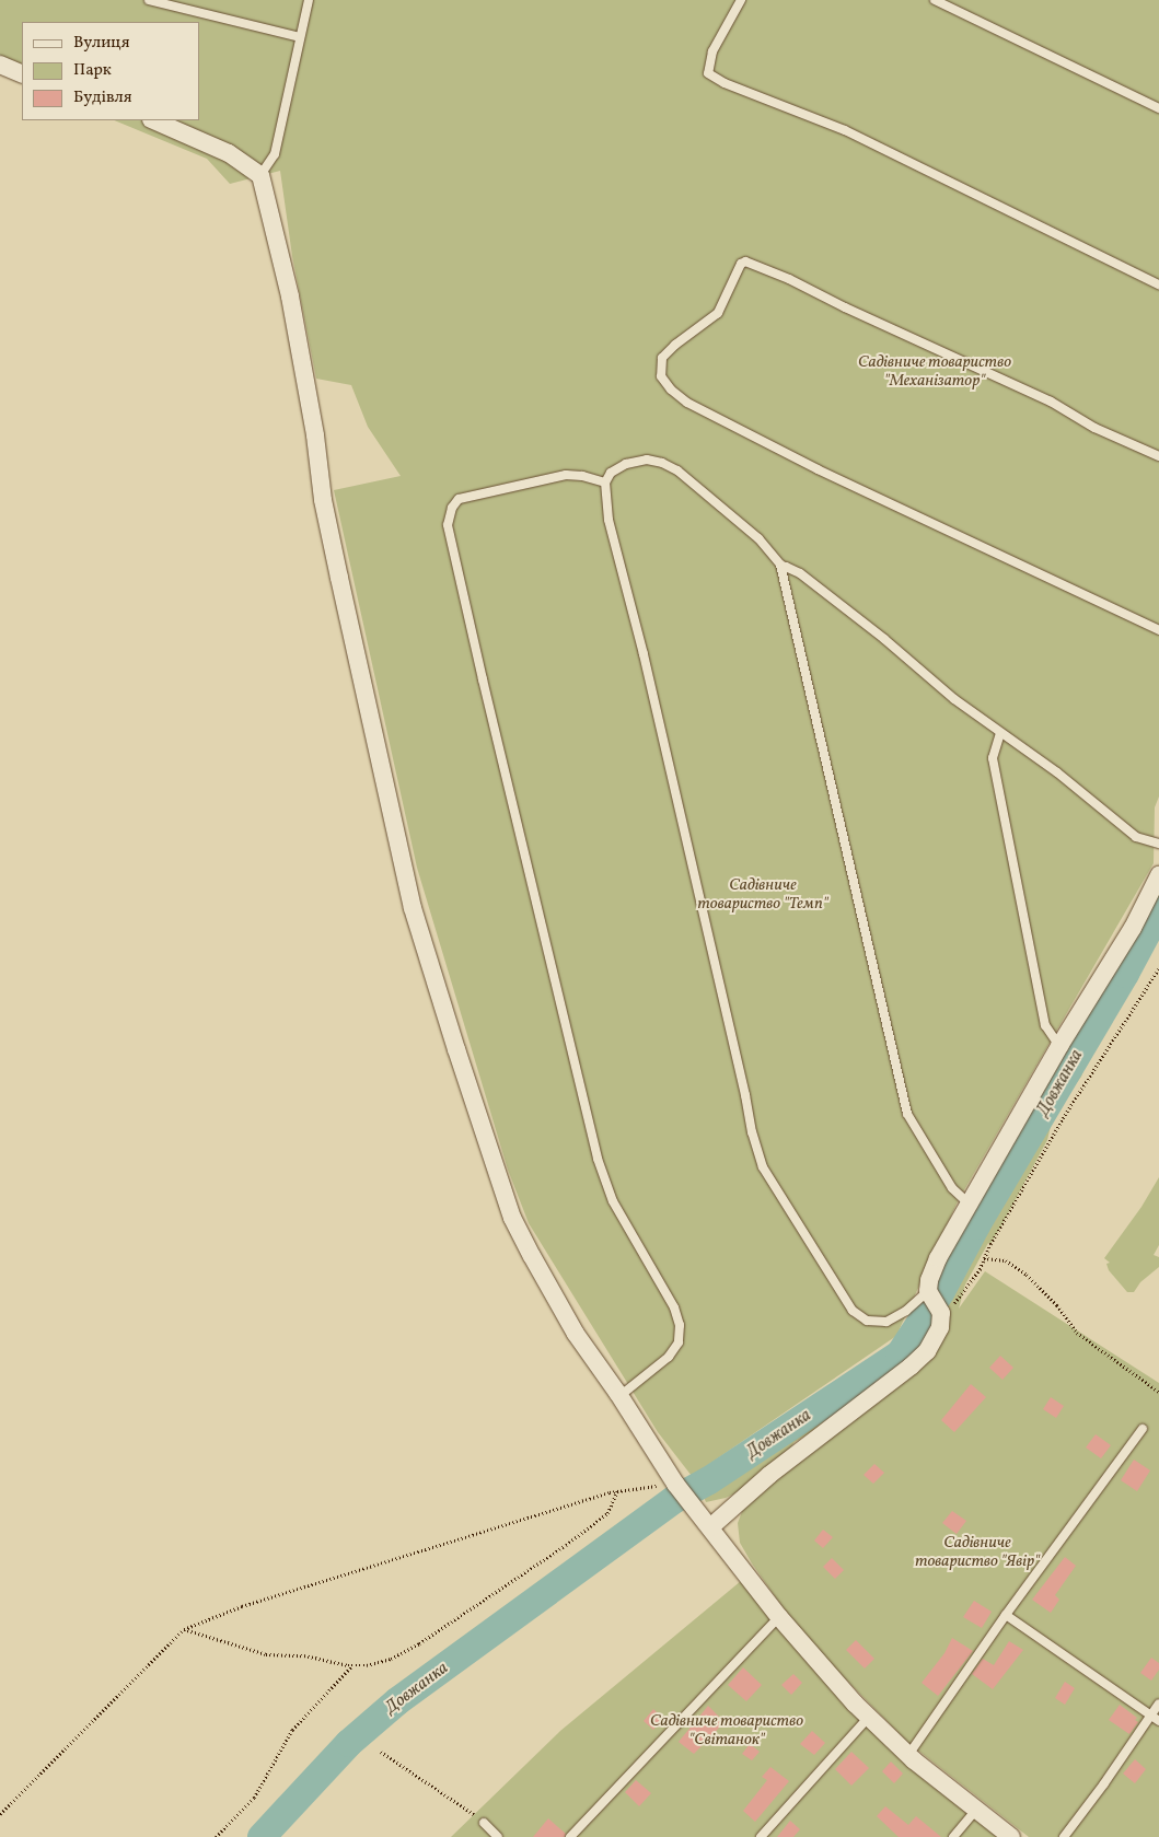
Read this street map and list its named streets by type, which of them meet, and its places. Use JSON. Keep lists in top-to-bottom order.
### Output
{
  "water": ["Довжанка"],
  "parks": [
    "Садівниче товариство \"Механізатор\"",
    "Садівниче товариство \"Темп\"",
    "Садівниче товариство \"Явір\"",
    "Садівниче товариство \"Світанок\""
  ],
  "legend": ["Вулиця", "Парк", "Будівля"]
}
